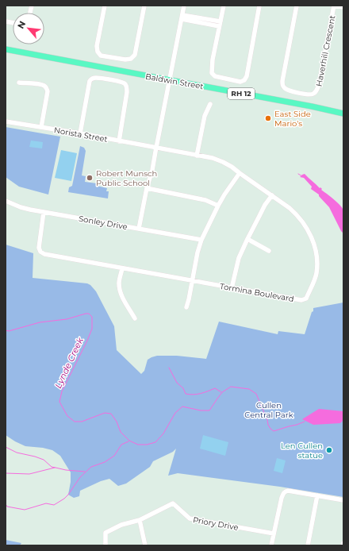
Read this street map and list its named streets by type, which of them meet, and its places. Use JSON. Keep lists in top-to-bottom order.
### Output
{
  "streets": {
    "main road": ["Baldwin Street", "RH 12"],
    "street": [
      "Haverhill Crescent",
      "Norista Street",
      "Sonley Drive",
      "Tormina Boulevard",
      "Priory Drive"
    ]
  },
  "crossings": [
    ["Norista Street", "Tormina Boulevard"],
    ["Sonley Drive", "Tormina Boulevard"]
  ],
  "water": ["Lynde Creek"],
  "parks": ["Cullen Central Park"],
  "places": ["East Side Mario's", "Robert Munsch Public School", "Len Cullen statue"],
  "north": "top left"
}
